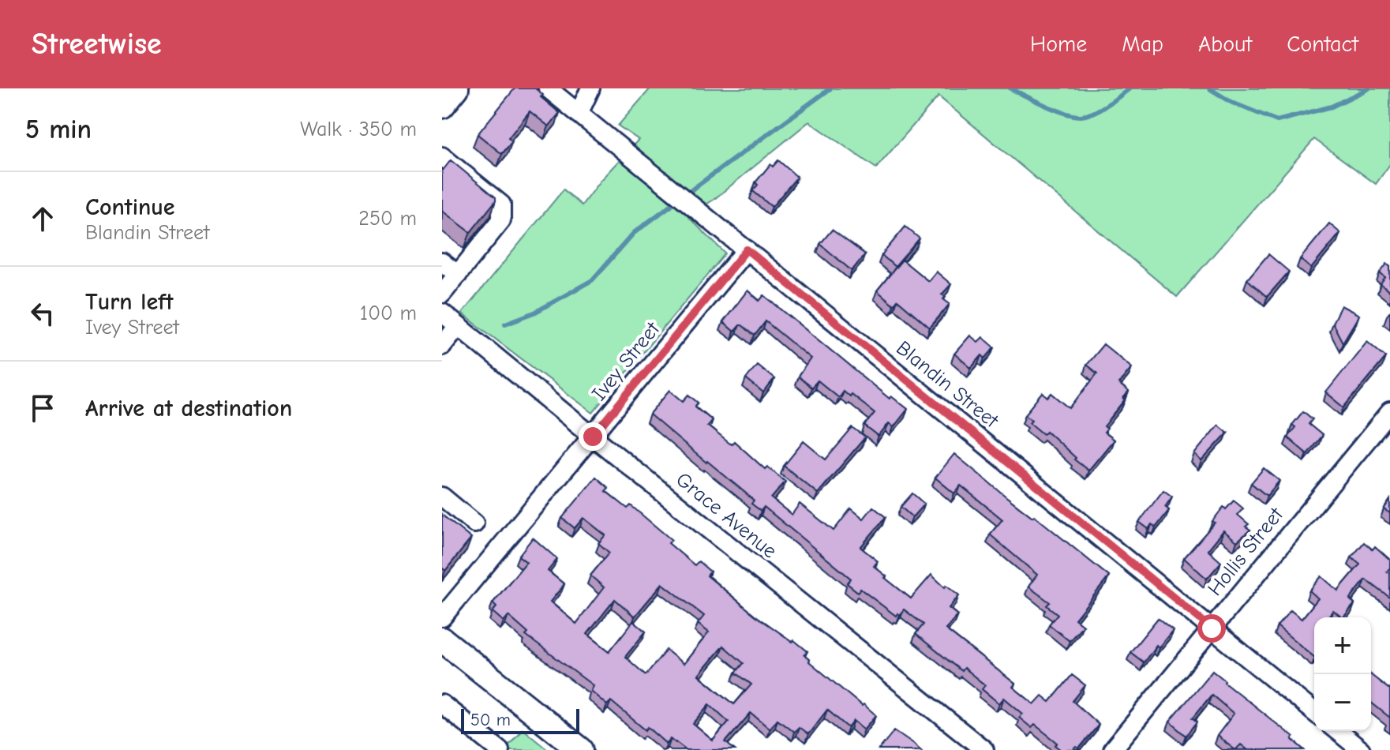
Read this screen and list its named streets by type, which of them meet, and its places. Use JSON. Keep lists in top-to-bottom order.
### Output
{
  "streets": {
    "street": [
      "Ivey Street",
      "Blandin Street",
      "Grace Avenue",
      "Hollis Street"
    ]
  },
  "crossings": [
    ["Ivey Street", "Blandin Street"],
    ["Ivey Street", "Grace Avenue"],
    ["Blandin Street", "Hollis Street"]
  ],
  "scale_bar": "50 m",
  "page": {
    "header": "Streetwise",
    "nav": [
      "Home",
      "Map",
      "About",
      "Contact"
    ],
    "heading": ["5 min", "Walk · 350 m"],
    "list": [
      ["Continue", "Blandin Street", "250 m"],
      ["Turn left", "Ivey Street", "100 m"],
      "Arrive at destination"
    ],
    "map_buttons": ["+", "−"],
    "scale": "50 m"
  }
}
